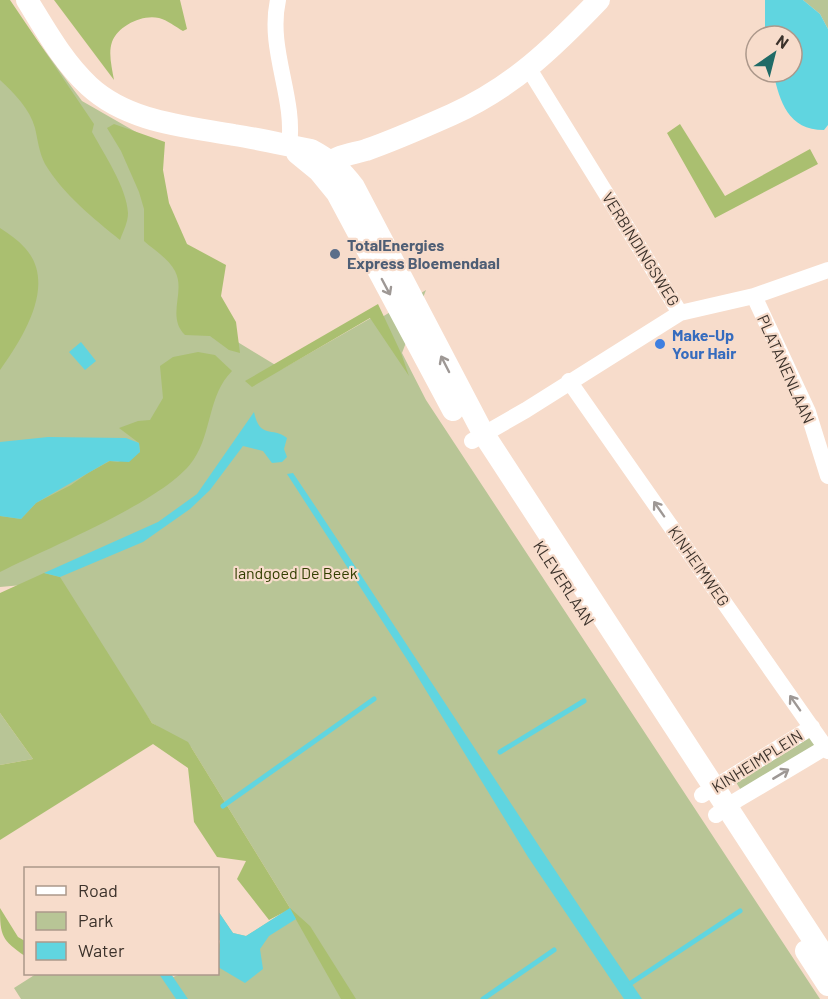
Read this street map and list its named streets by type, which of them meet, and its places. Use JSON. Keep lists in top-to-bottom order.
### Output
{
  "streets": {
    "street": [
      "VERBINDINGSWEG",
      "PLATANENLAAN",
      "KINHEIMWEG",
      "KLEVERLAAN",
      "KINHEIMPLEIN"
    ]
  },
  "crossings": [
    ["VERBINDINGSWEG", "KINHEIMWEG"],
    ["VERBINDINGSWEG", "KLEVERLAAN"],
    ["KINHEIMWEG", "KINHEIMPLEIN"],
    ["KLEVERLAAN", "KINHEIMPLEIN"]
  ],
  "one_way": ["KINHEIMWEG"],
  "parks": ["landgoed De Beek"],
  "places": ["TotalEnergies Express Bloemendaal", "Make-Up Your Hair"],
  "legend": ["Road", "Park", "Water"],
  "north": "top right"
}
